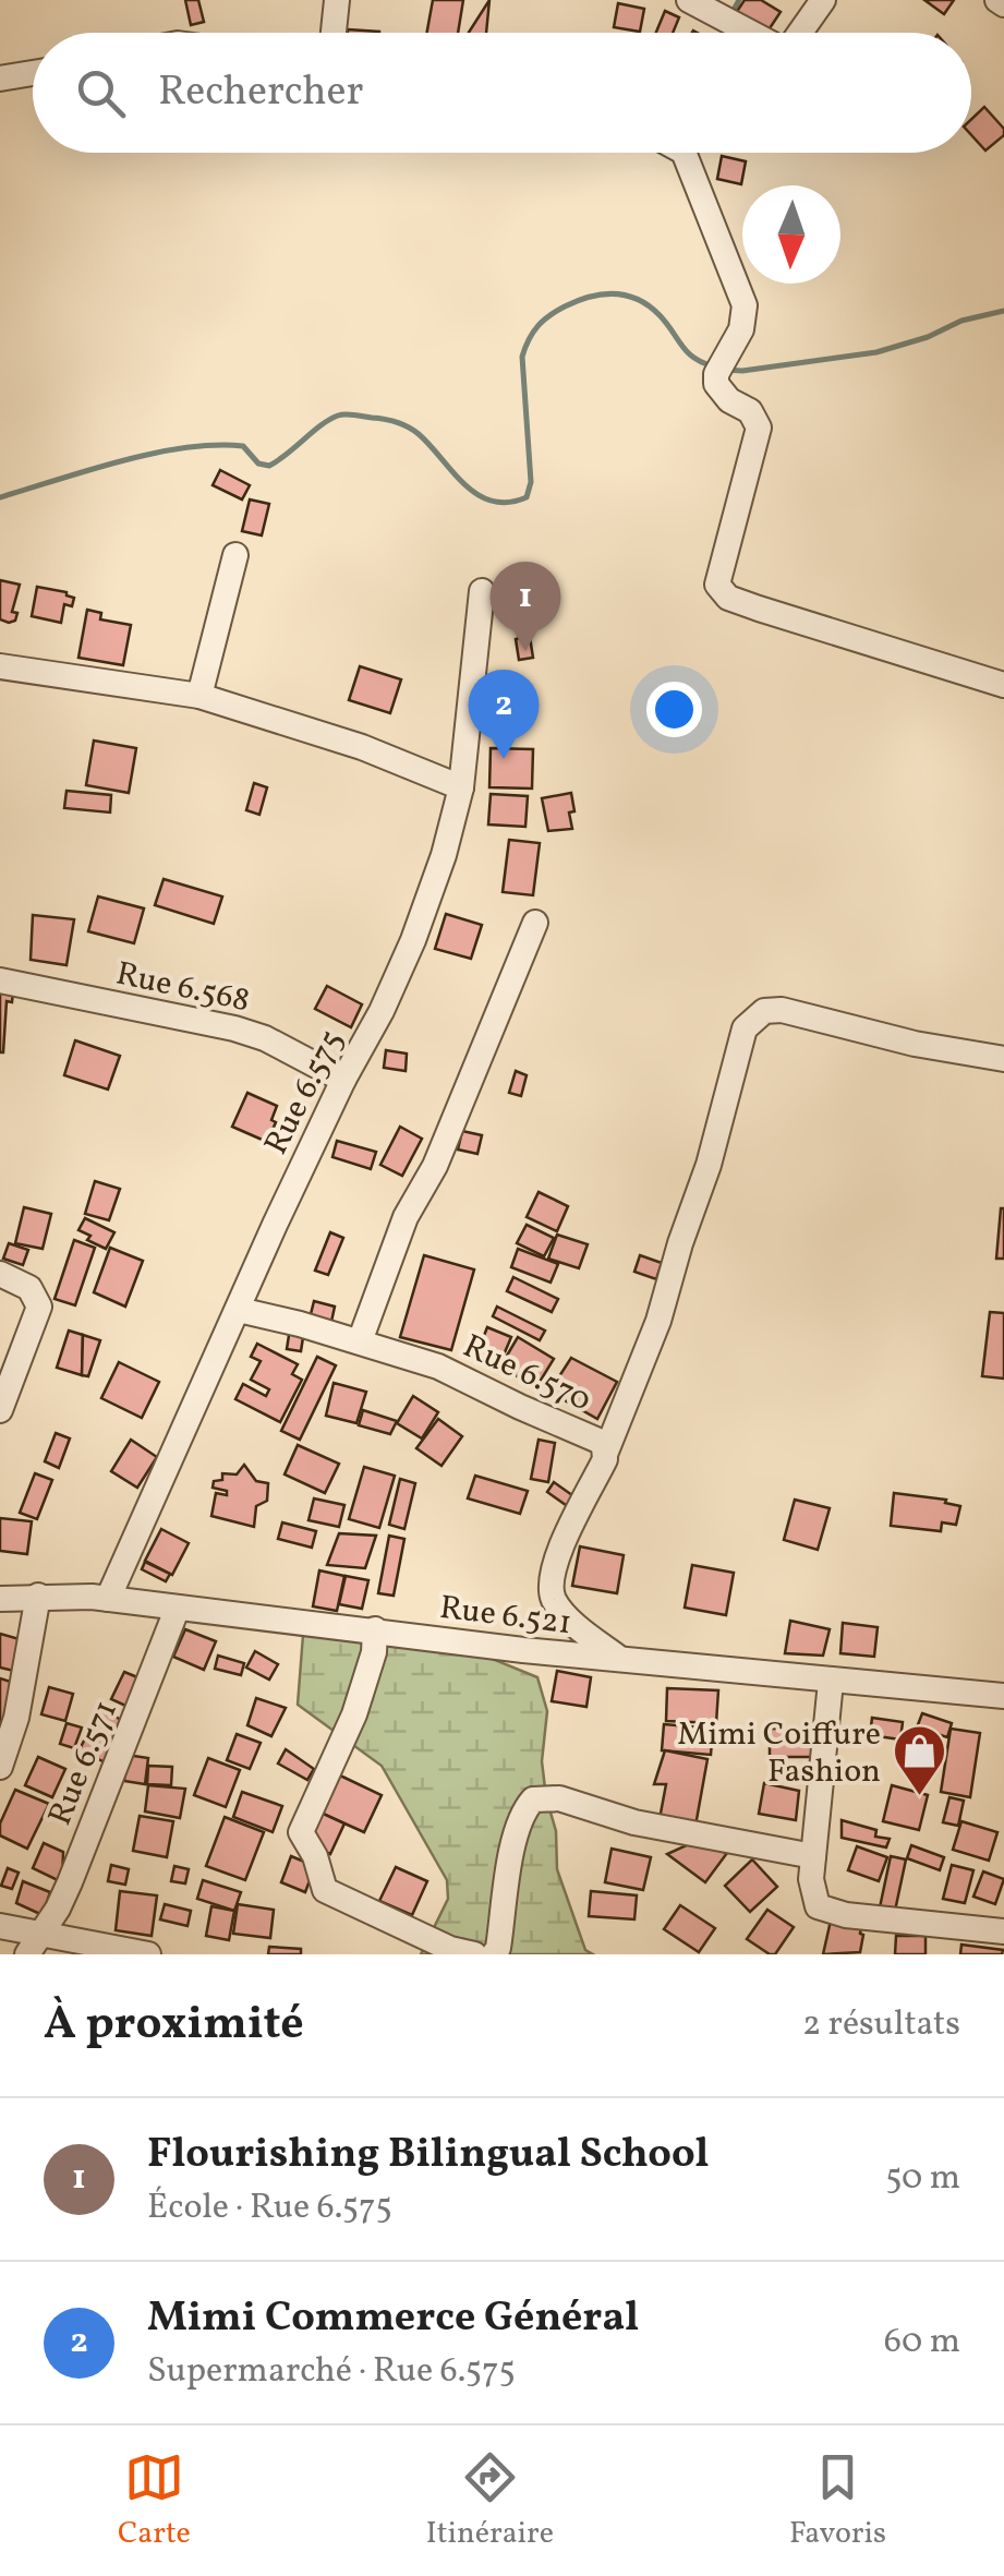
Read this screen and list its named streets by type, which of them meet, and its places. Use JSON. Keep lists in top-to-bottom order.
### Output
{
  "streets": {
    "street": [
      "Rue 6.568",
      "Rue 6.575",
      "Rue 6.570",
      "Rue 6.521",
      "Rue 6.571"
    ]
  },
  "crossings": [
    ["Rue 6.568", "Rue 6.575"],
    ["Rue 6.575", "Rue 6.570"],
    ["Rue 6.575", "Rue 6.521"],
    ["Rue 6.570", "Rue 6.521"],
    ["Rue 6.521", "Rue 6.571"]
  ],
  "places": {
    "shop": ["Mimi Coiffure Fashion"]
  },
  "north": "bottom",
  "page": {
    "search": "Rechercher",
    "pins": ["1", "2"],
    "heading": ["À proximité", "2 résultats"],
    "list": [
      {
        "mark": "1",
        "name": "Flourishing Bilingual School",
        "note": "École · Rue 6.575",
        "value": "50 m"
      },
      {
        "mark": "2",
        "name": "Mimi Commerce Général",
        "note": "Supermarché · Rue 6.575",
        "value": "60 m"
      }
    ],
    "nav": ["Carte", "Itinéraire", "Favoris"]
  }
}
